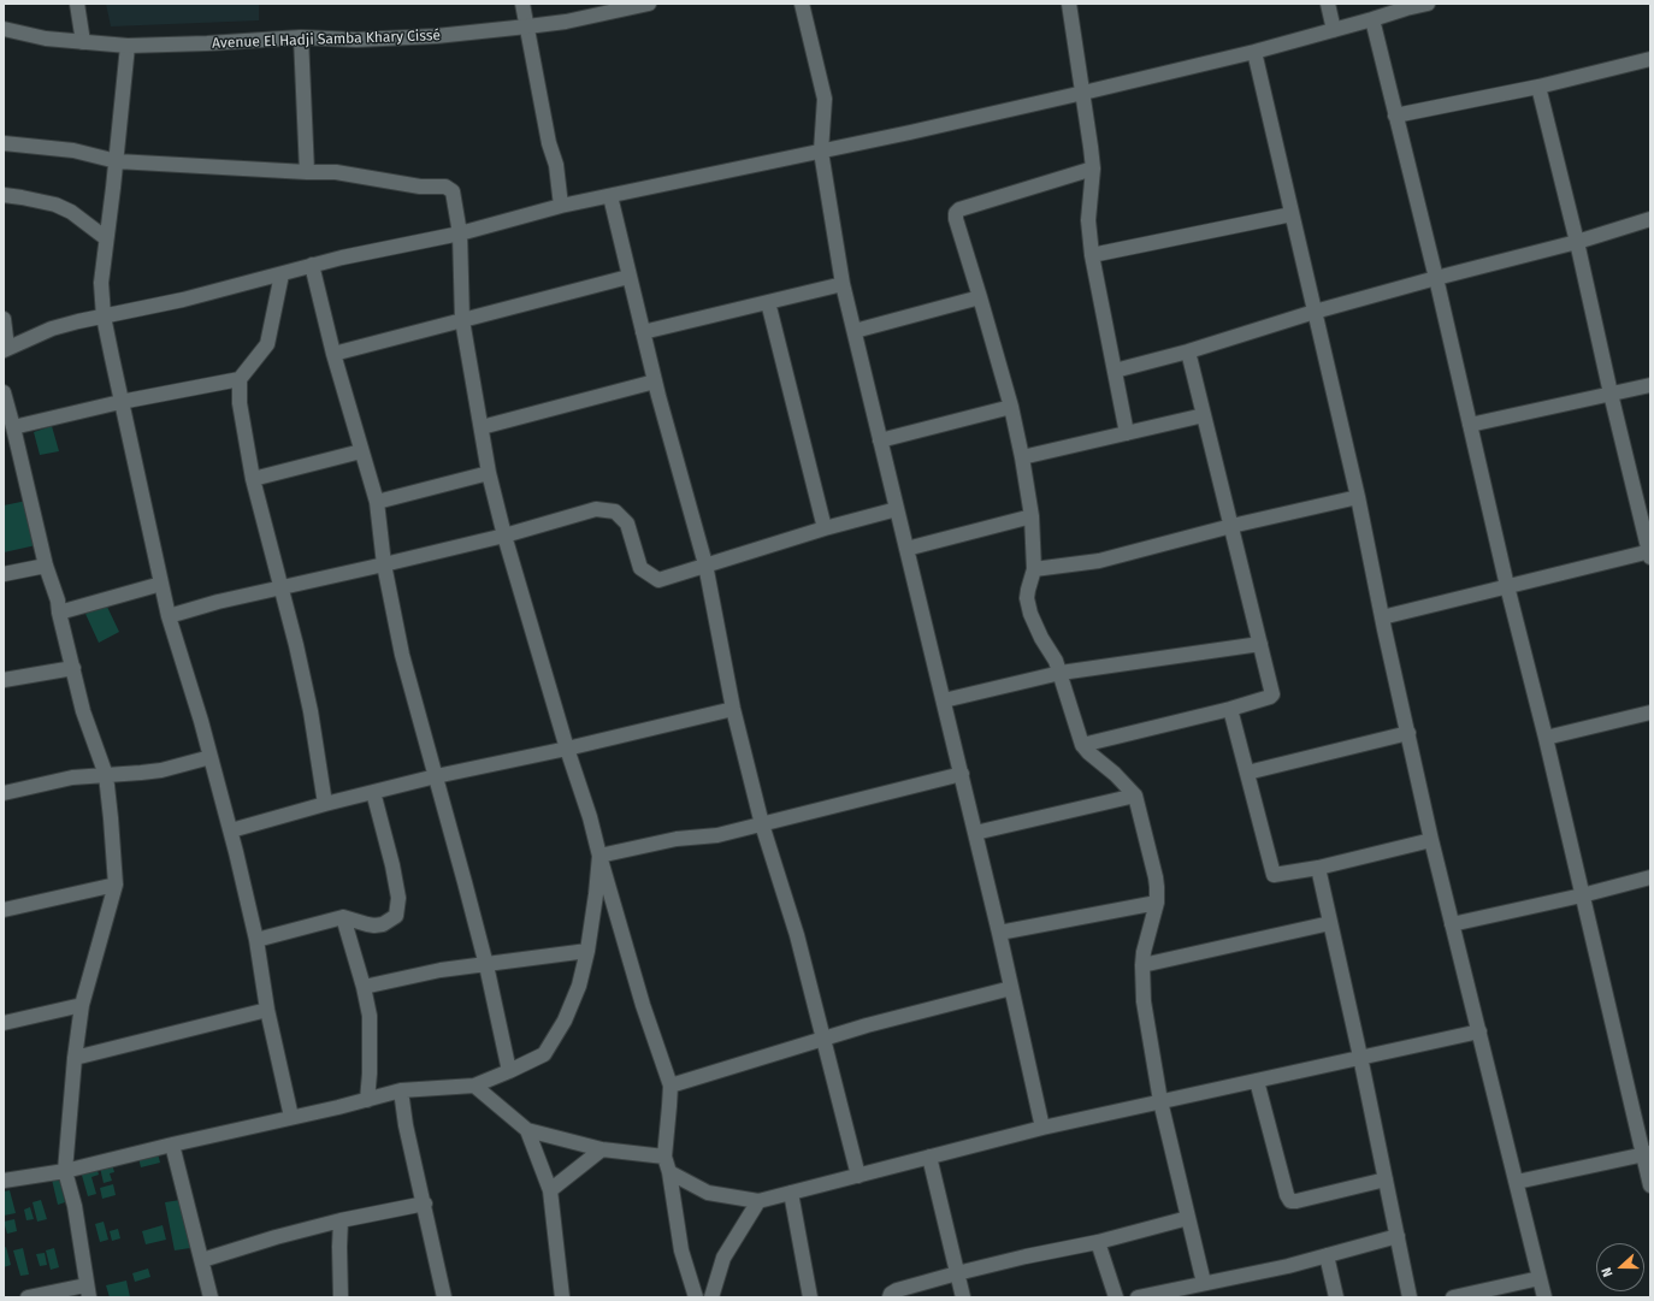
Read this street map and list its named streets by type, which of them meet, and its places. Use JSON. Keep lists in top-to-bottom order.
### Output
{
  "streets": {
    "street": ["Avenue El Hadji Samba Khary Cissé"]
  },
  "north": "left"
}
